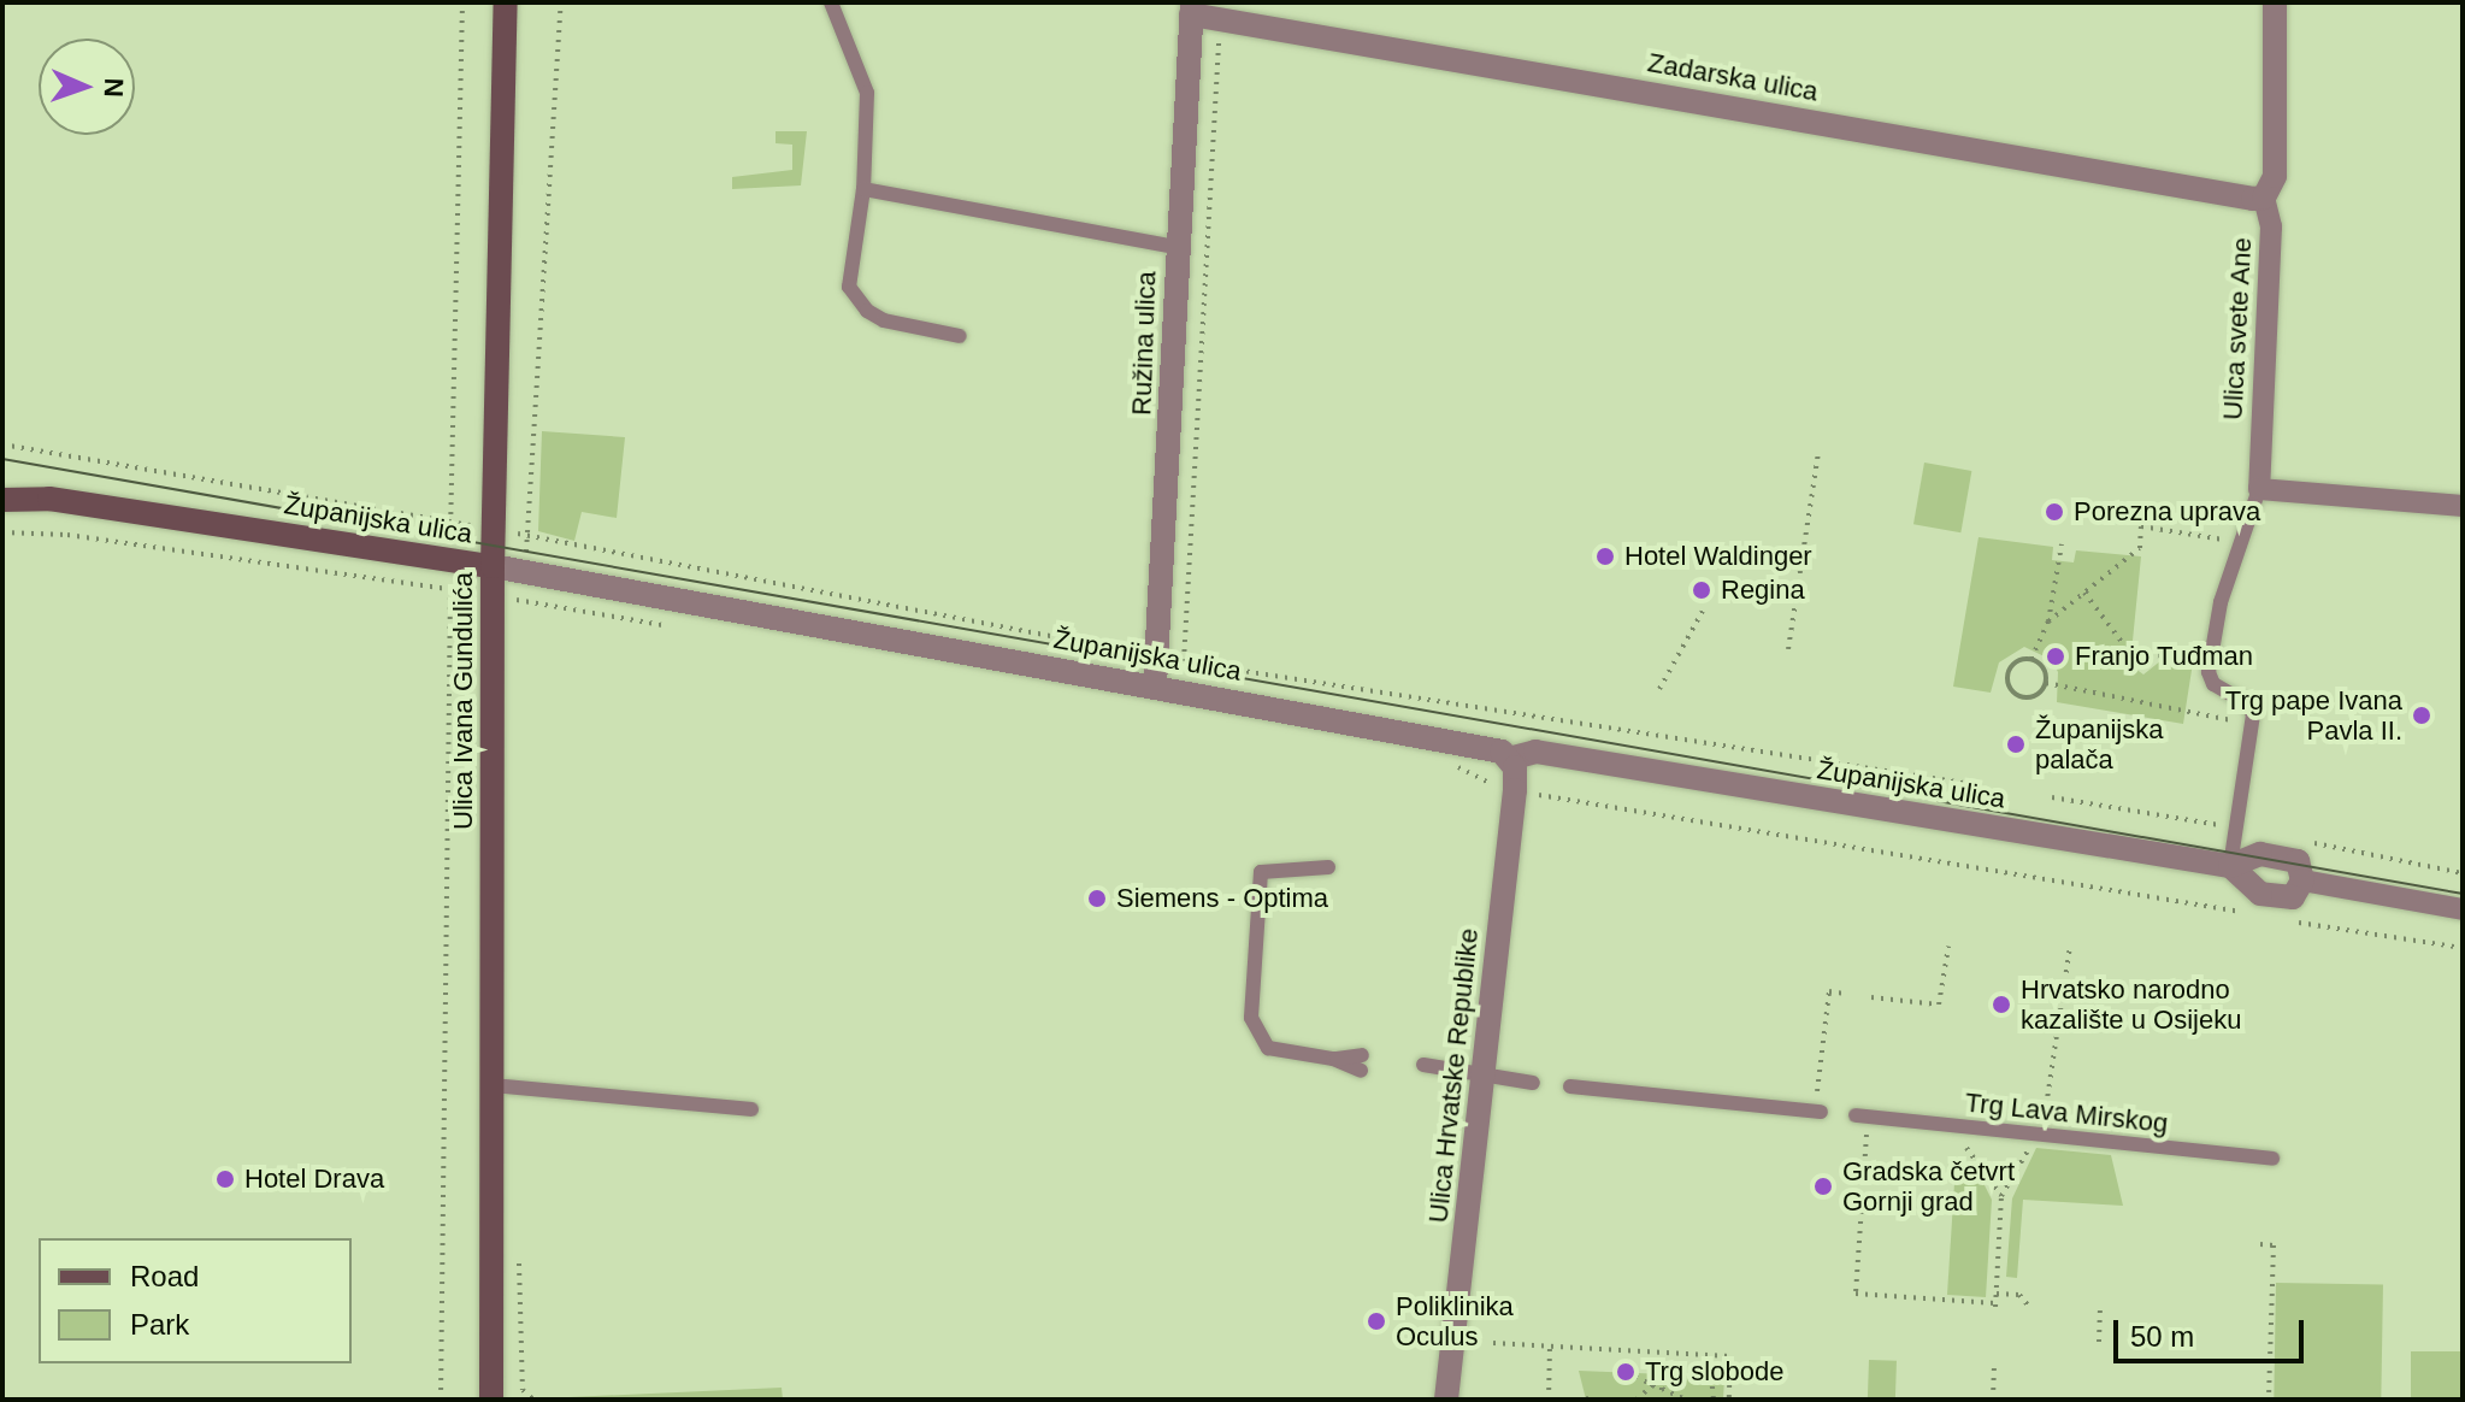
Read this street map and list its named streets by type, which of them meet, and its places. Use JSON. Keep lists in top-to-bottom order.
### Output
{
  "streets": {
    "main road": ["Županijska ulica", "Ulica Ivana Gundulića"],
    "street": [
      "Zadarska ulica",
      "Ulica svete Ane",
      "Ružina ulica",
      "Ulica Hrvatske Republike"
    ],
    "lane": ["Trg Lava Mirskog"]
  },
  "crossings": [
    ["Zadarska ulica", "Ulica svete Ane"],
    ["Zadarska ulica", "Ružina ulica"],
    ["Ružina ulica", "Županijska ulica"],
    ["Županijska ulica", "Ulica Ivana Gundulića"],
    ["Županijska ulica", "Ulica Hrvatske Republike"]
  ],
  "places": [
    "Porezna uprava",
    "Hotel Waldinger",
    "Regina",
    "Franjo Tuđman",
    "Trg pape Ivana Pavla II.",
    "Županijska palača",
    "Siemens - Optima",
    "Hrvatsko narodno kazalište u Osijeku",
    "Hotel Drava",
    "Gradska četvrt Gornji grad",
    "Poliklinika Oculus",
    "Trg slobode"
  ],
  "legend": ["Road", "Park"],
  "scale_bar": "50 m",
  "north": "right"
}
